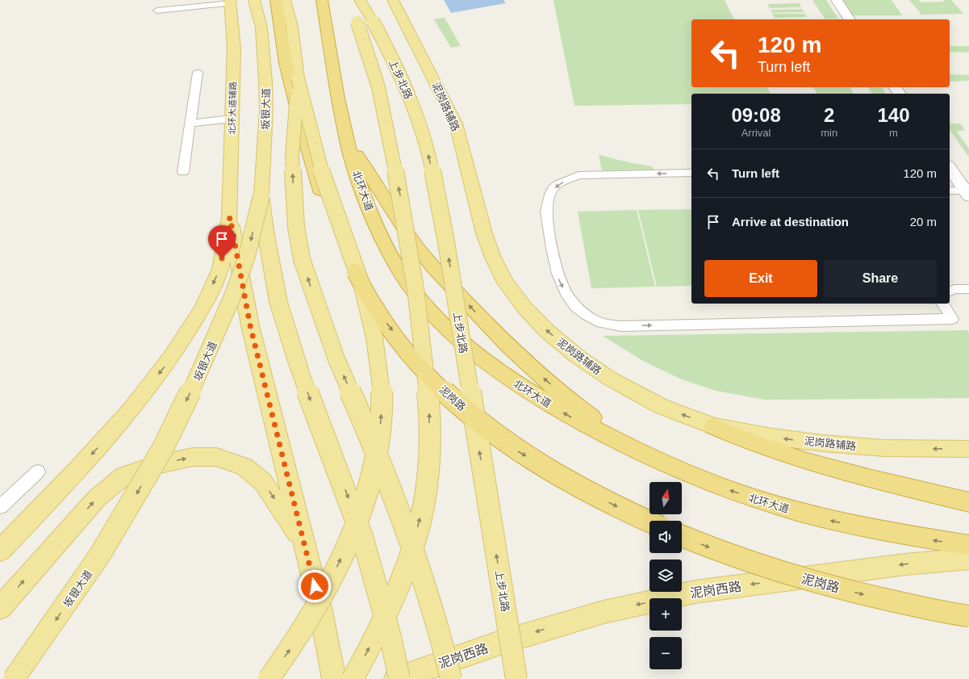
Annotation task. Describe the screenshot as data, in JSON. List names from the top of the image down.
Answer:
{
  "streets": {
    "highway": ["北环大道", "泥岗路"],
    "main road": [
      "上步北路",
      "泥岗路辅路",
      "北环大道辅路",
      "坂银大道",
      "泥岗西路"
    ]
  },
  "one_way": ["泥岗路辅路", "泥岗西路"],
  "north": "top",
  "page": {
    "turn": ["120 m", "Turn left"],
    "eta": [
      "09:08",
      "Arrival",
      "2",
      "min",
      "140",
      "m"
    ],
    "list": [
      {
        "name": "Turn left",
        "value": "120 m"
      },
      {
        "name": "Arrive at destination",
        "value": "20 m"
      }
    ],
    "buttons": ["Exit", "Share"],
    "map_buttons": ["+", "−"]
  }
}
